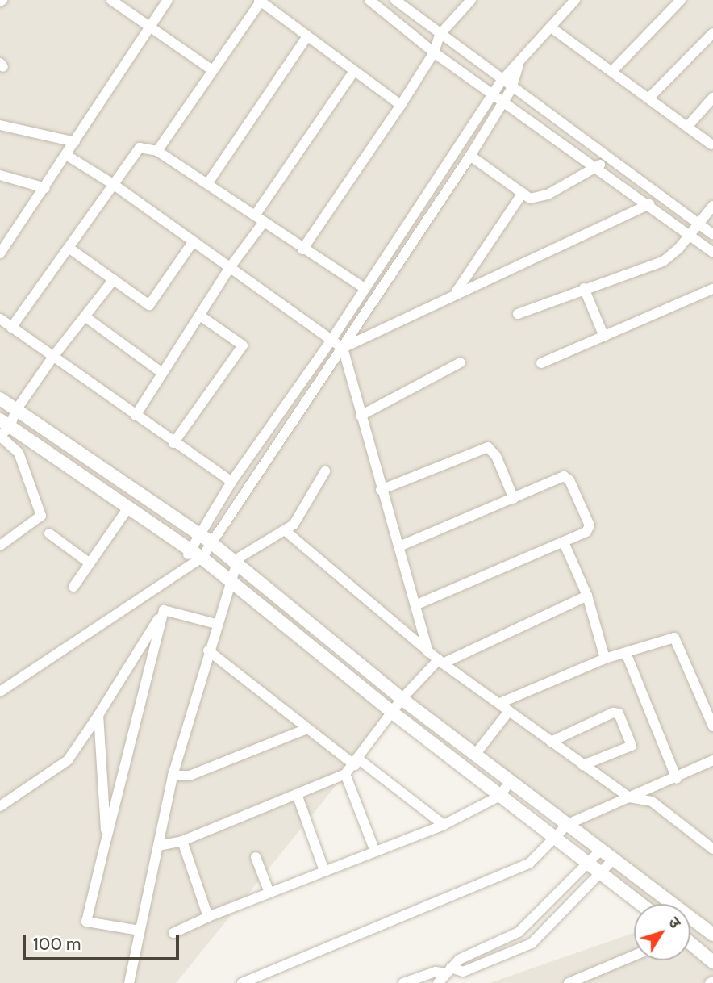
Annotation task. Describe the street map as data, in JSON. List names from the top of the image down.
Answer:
{
  "scale_bar": "100 m",
  "north": "top right"
}
